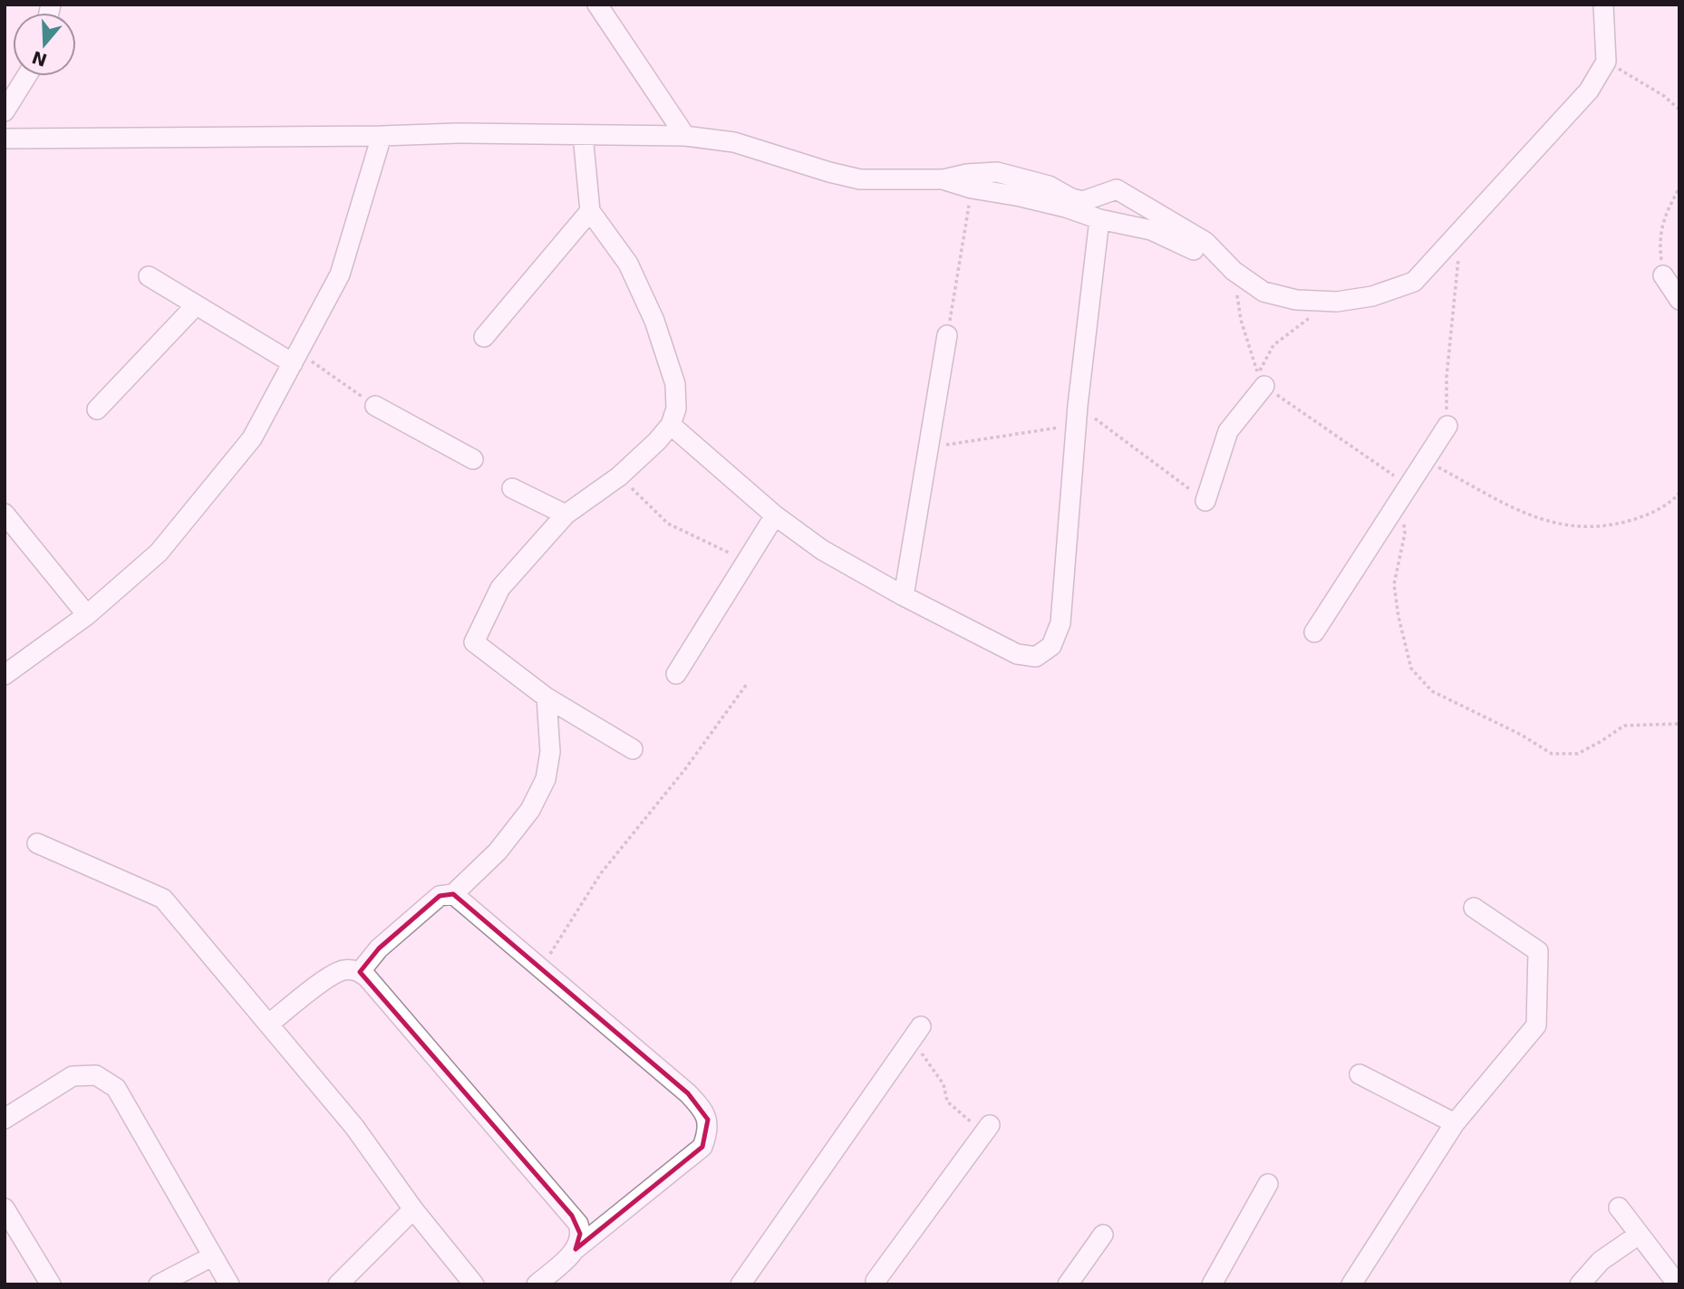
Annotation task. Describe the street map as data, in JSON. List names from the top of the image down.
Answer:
{
  "north": "bottom"
}
